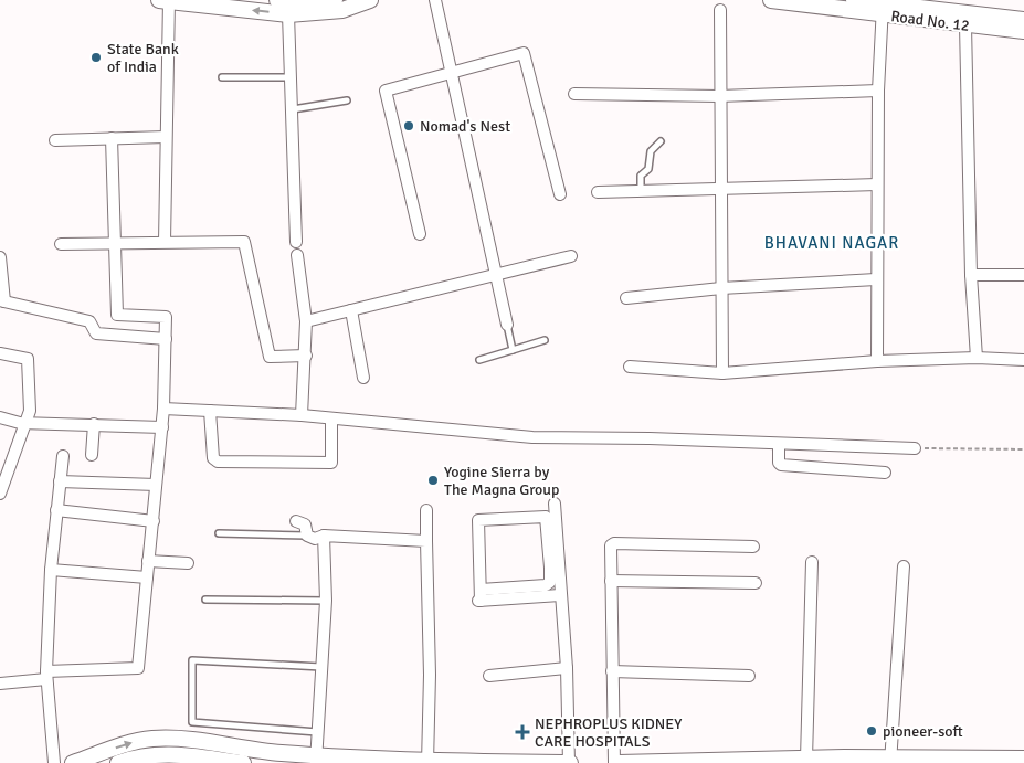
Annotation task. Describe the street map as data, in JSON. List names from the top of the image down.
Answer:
{
  "streets": {
    "main road": ["Road No. 12"]
  },
  "districts": ["BHAVANI NAGAR"],
  "places": {
    "other": [
      "State Bank of India",
      "Nomad's Nest",
      "Yogine Sierra by The Magna Group",
      "pioneer-soft"
    ],
    "health": ["NEPHROPLUS KIDNEY CARE HOSPITALS"]
  }
}
